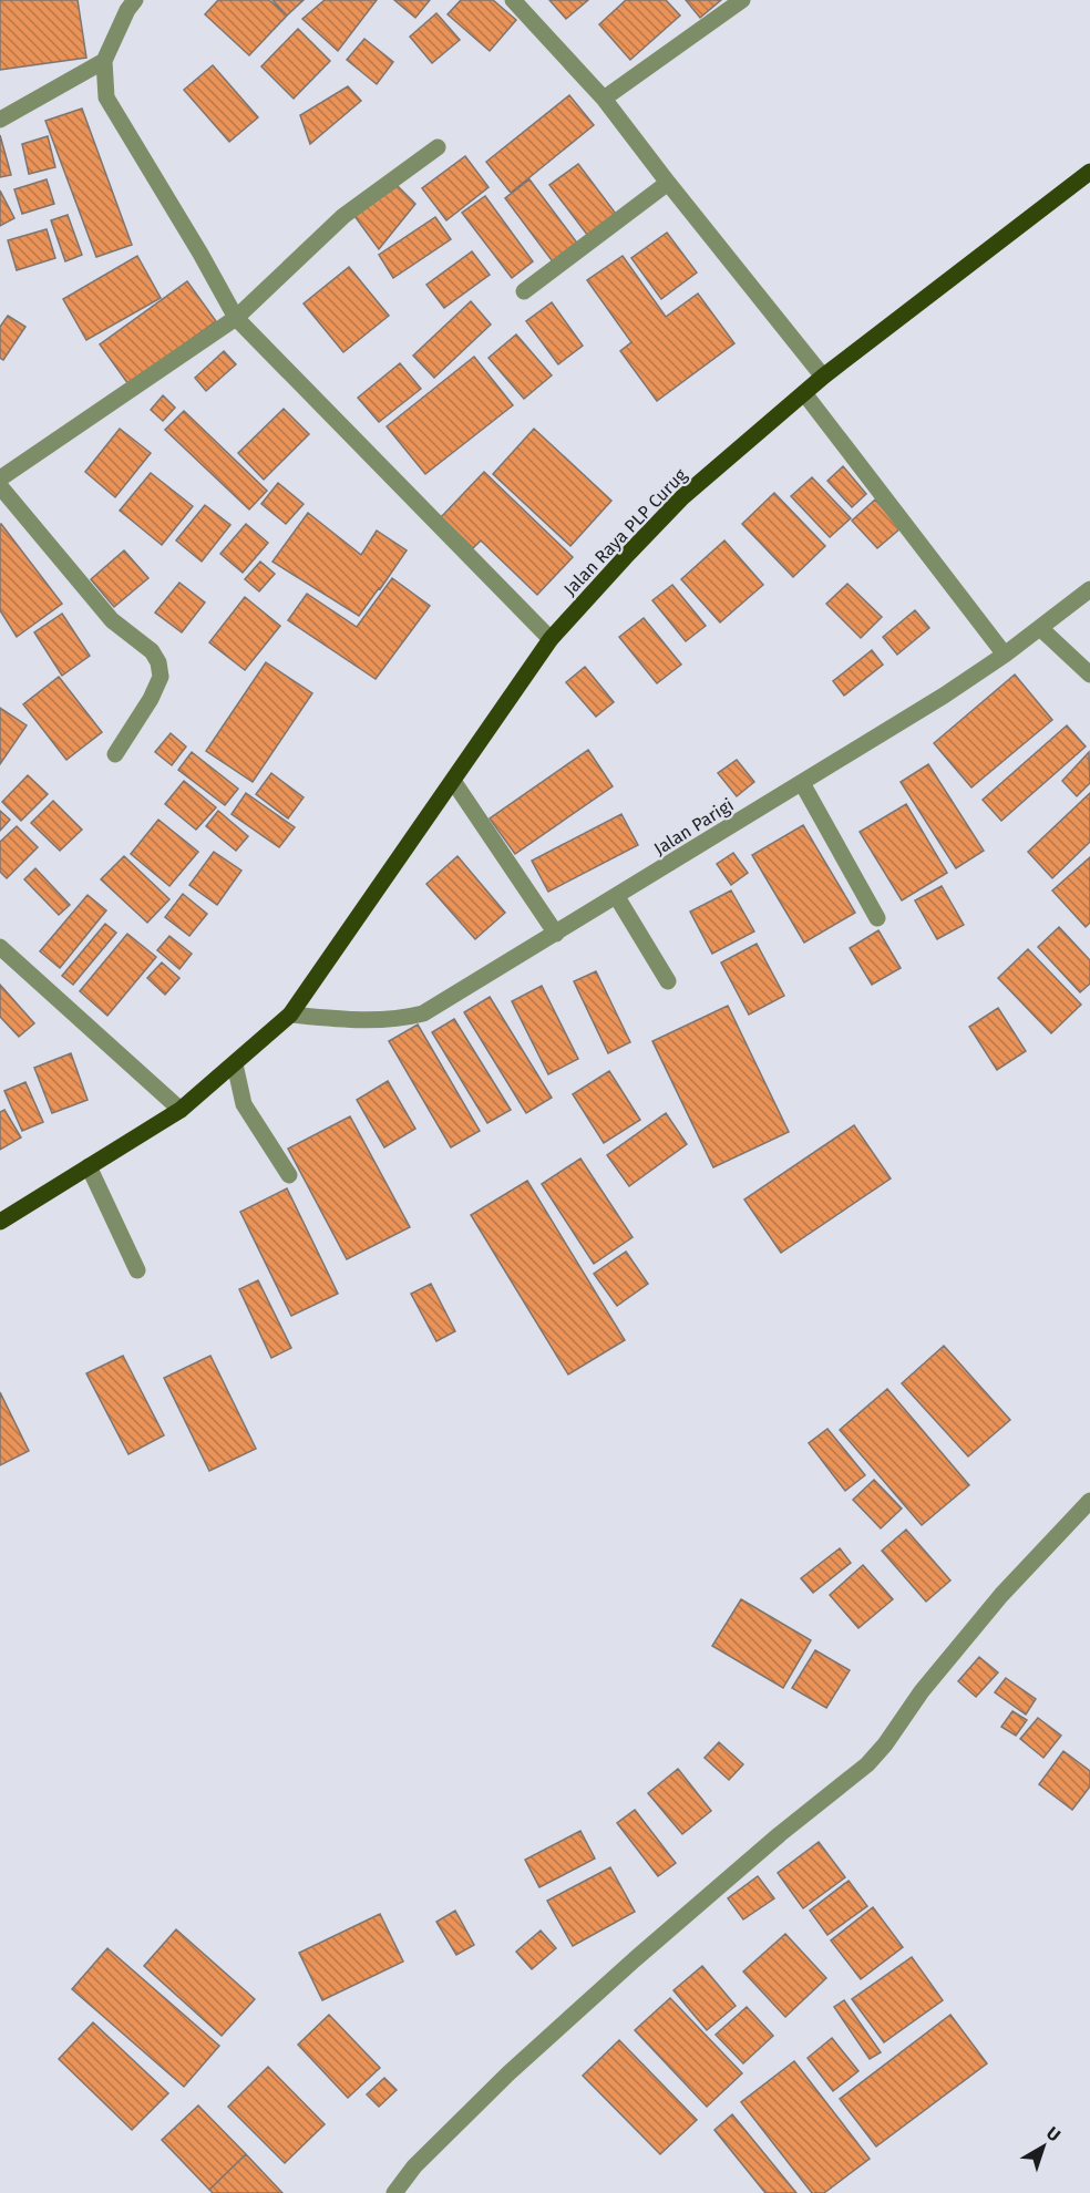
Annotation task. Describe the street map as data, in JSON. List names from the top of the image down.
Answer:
{
  "streets": {
    "main road": ["Jalan Raya PLP Curug"],
    "street": ["Jalan Parigi"]
  },
  "crossings": [
    ["Jalan Raya PLP Curug", "Jalan Parigi"]
  ],
  "north": "top right"
}
